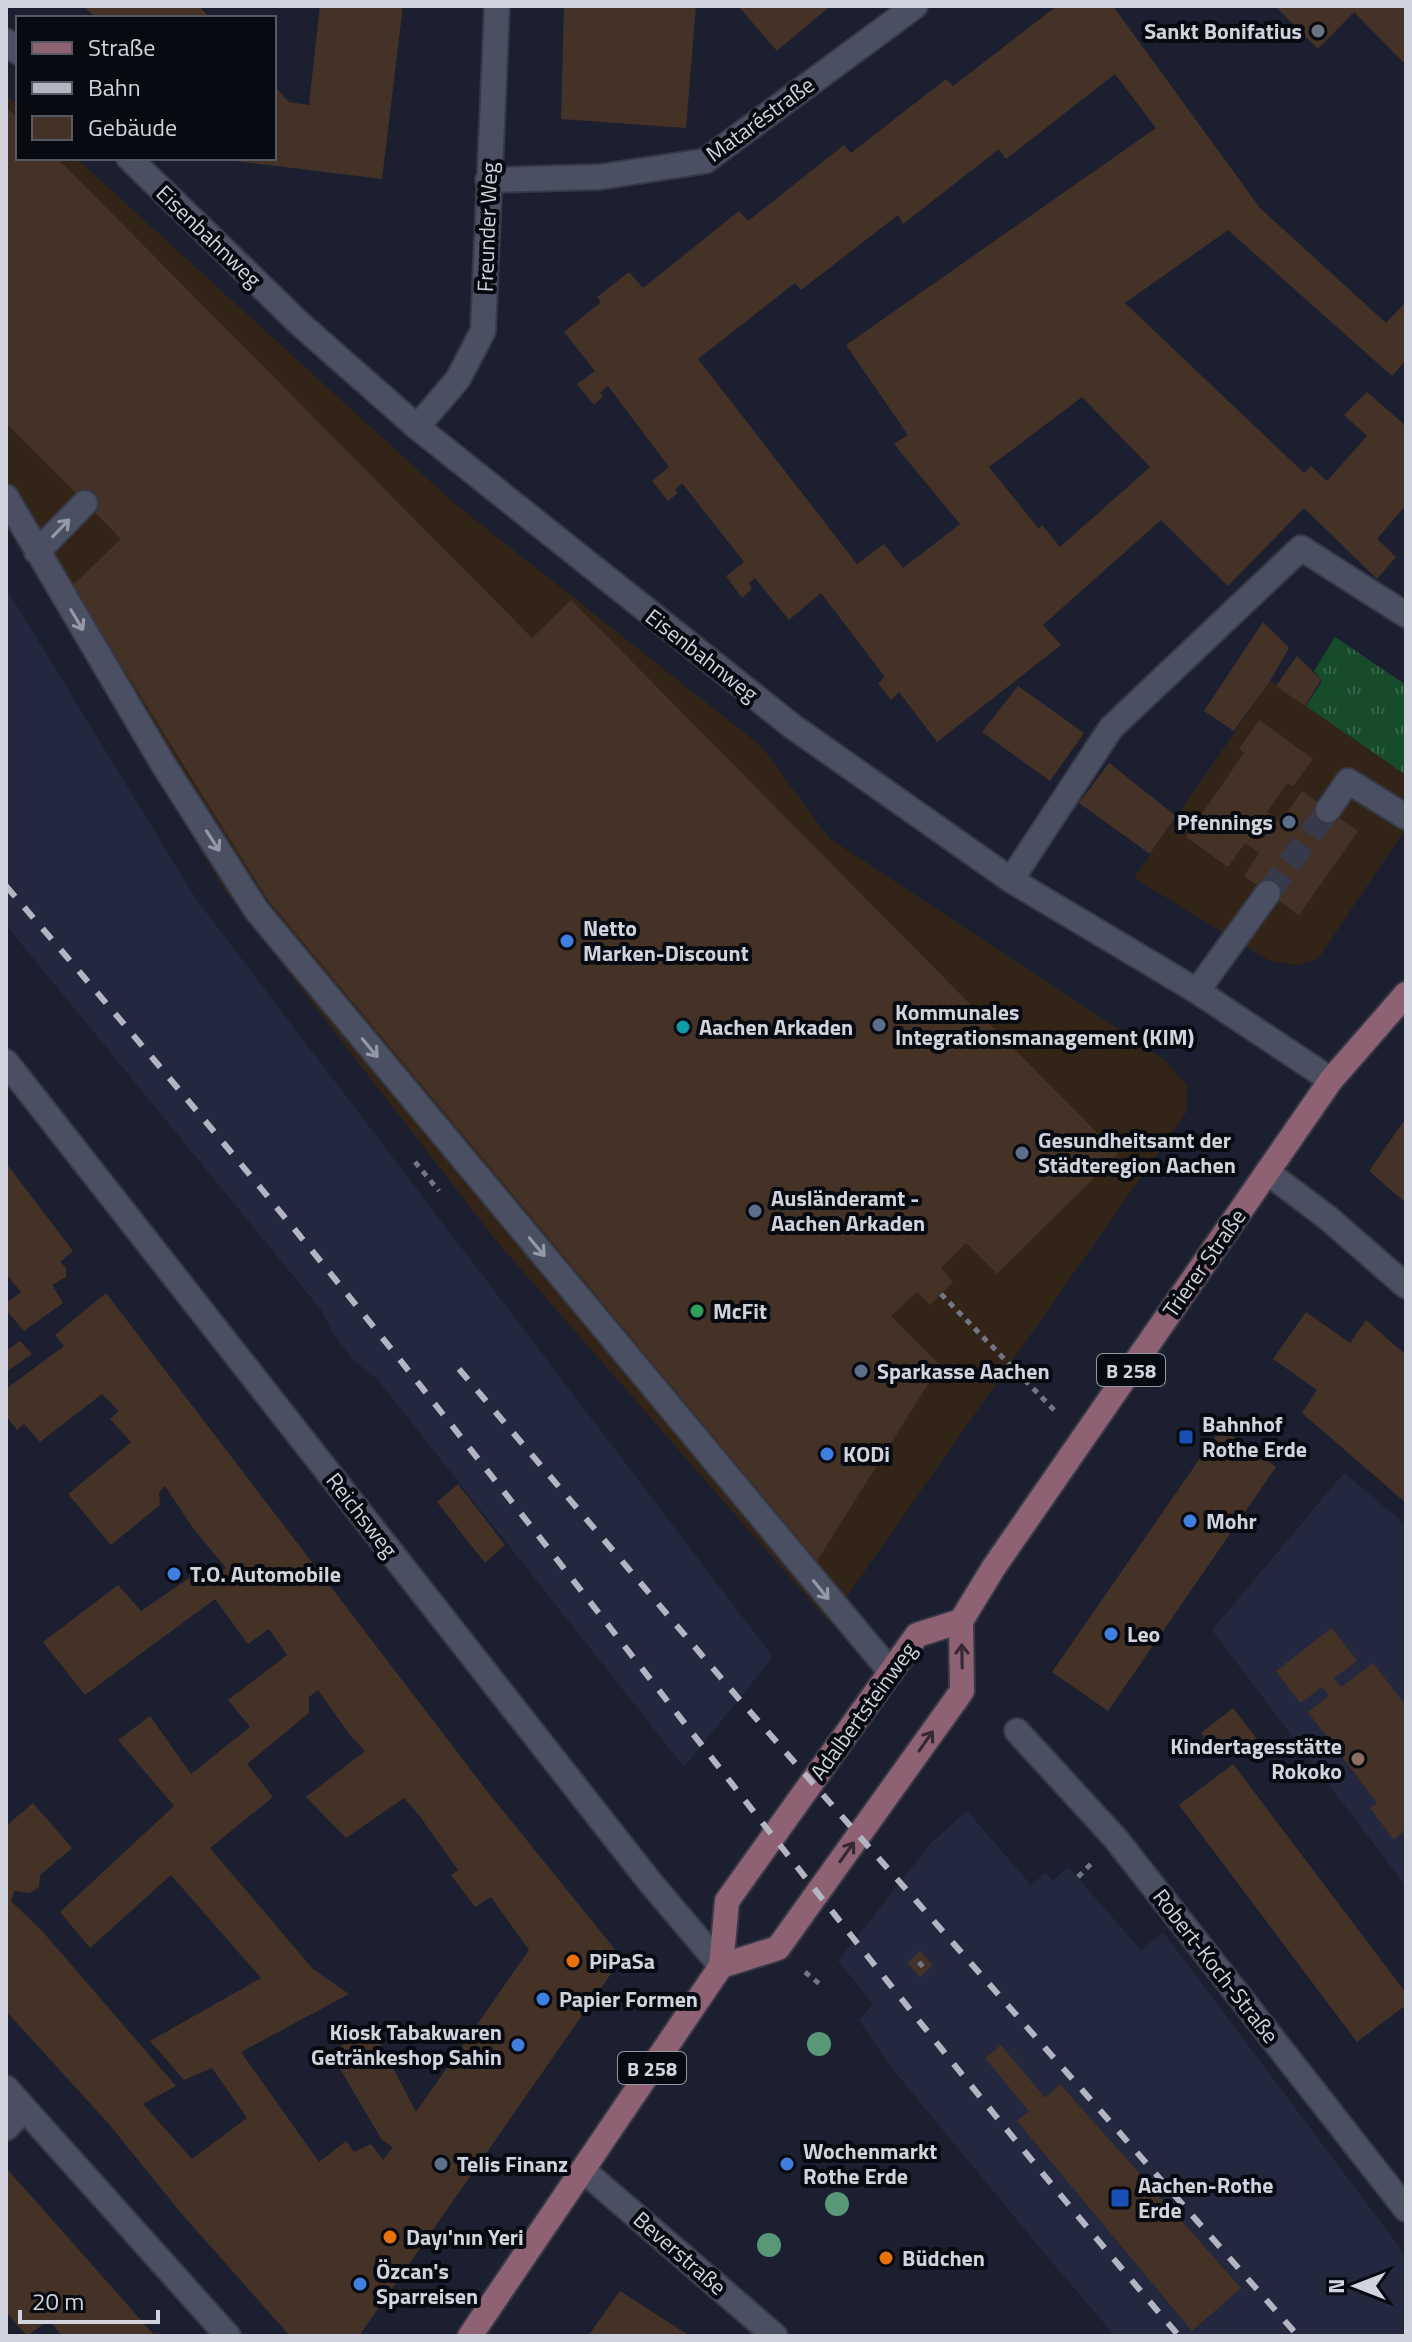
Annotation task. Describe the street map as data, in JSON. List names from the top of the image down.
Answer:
{
  "streets": {
    "main road": ["Trierer Straße", "B 258", "Adalbertsteinweg"],
    "street": [
      "Mataréstraße",
      "Freunder Weg",
      "Eisenbahnweg",
      "Reichsweg",
      "Robert-Koch-Straße",
      "Beverstraße"
    ]
  },
  "crossings": [
    ["Mataréstraße", "Freunder Weg"],
    ["Freunder Weg", "Eisenbahnweg"],
    ["Eisenbahnweg", "Trierer Straße"],
    ["Trierer Straße", "Adalbertsteinweg"],
    ["Reichsweg", "Adalbertsteinweg"],
    ["Adalbertsteinweg", "Beverstraße"]
  ],
  "places": {
    "other": [
      "Sankt Bonifatius",
      "Pfennings",
      "Netto Marken-Discount",
      "Kommunales Integrationsmanagement (KIM)",
      "Aachen Arkaden",
      "Gesundheitsamt der Städteregion Aachen",
      "Ausländeramt - Aachen Arkaden",
      "McFit",
      "Sparkasse Aachen",
      "KODi",
      "Mohr",
      "T.O. Automobile",
      "Leo",
      "Kindertagesstätte Rokoko",
      "PiPaSa",
      "Papier Formen",
      "Kiosk Tabakwaren Getränkeshop Sahin",
      "Telis Finanz",
      "Wochenmarkt Rothe Erde",
      "Dayı'nın Yeri",
      "Büdchen",
      "Özcan's Sparreisen"
    ],
    "transit": ["Bahnhof Rothe Erde", "Aachen-Rothe Erde"]
  },
  "legend": ["Straße", "Bahn", "Gebäude"],
  "scale_bar": "20 m",
  "north": "left"
}
